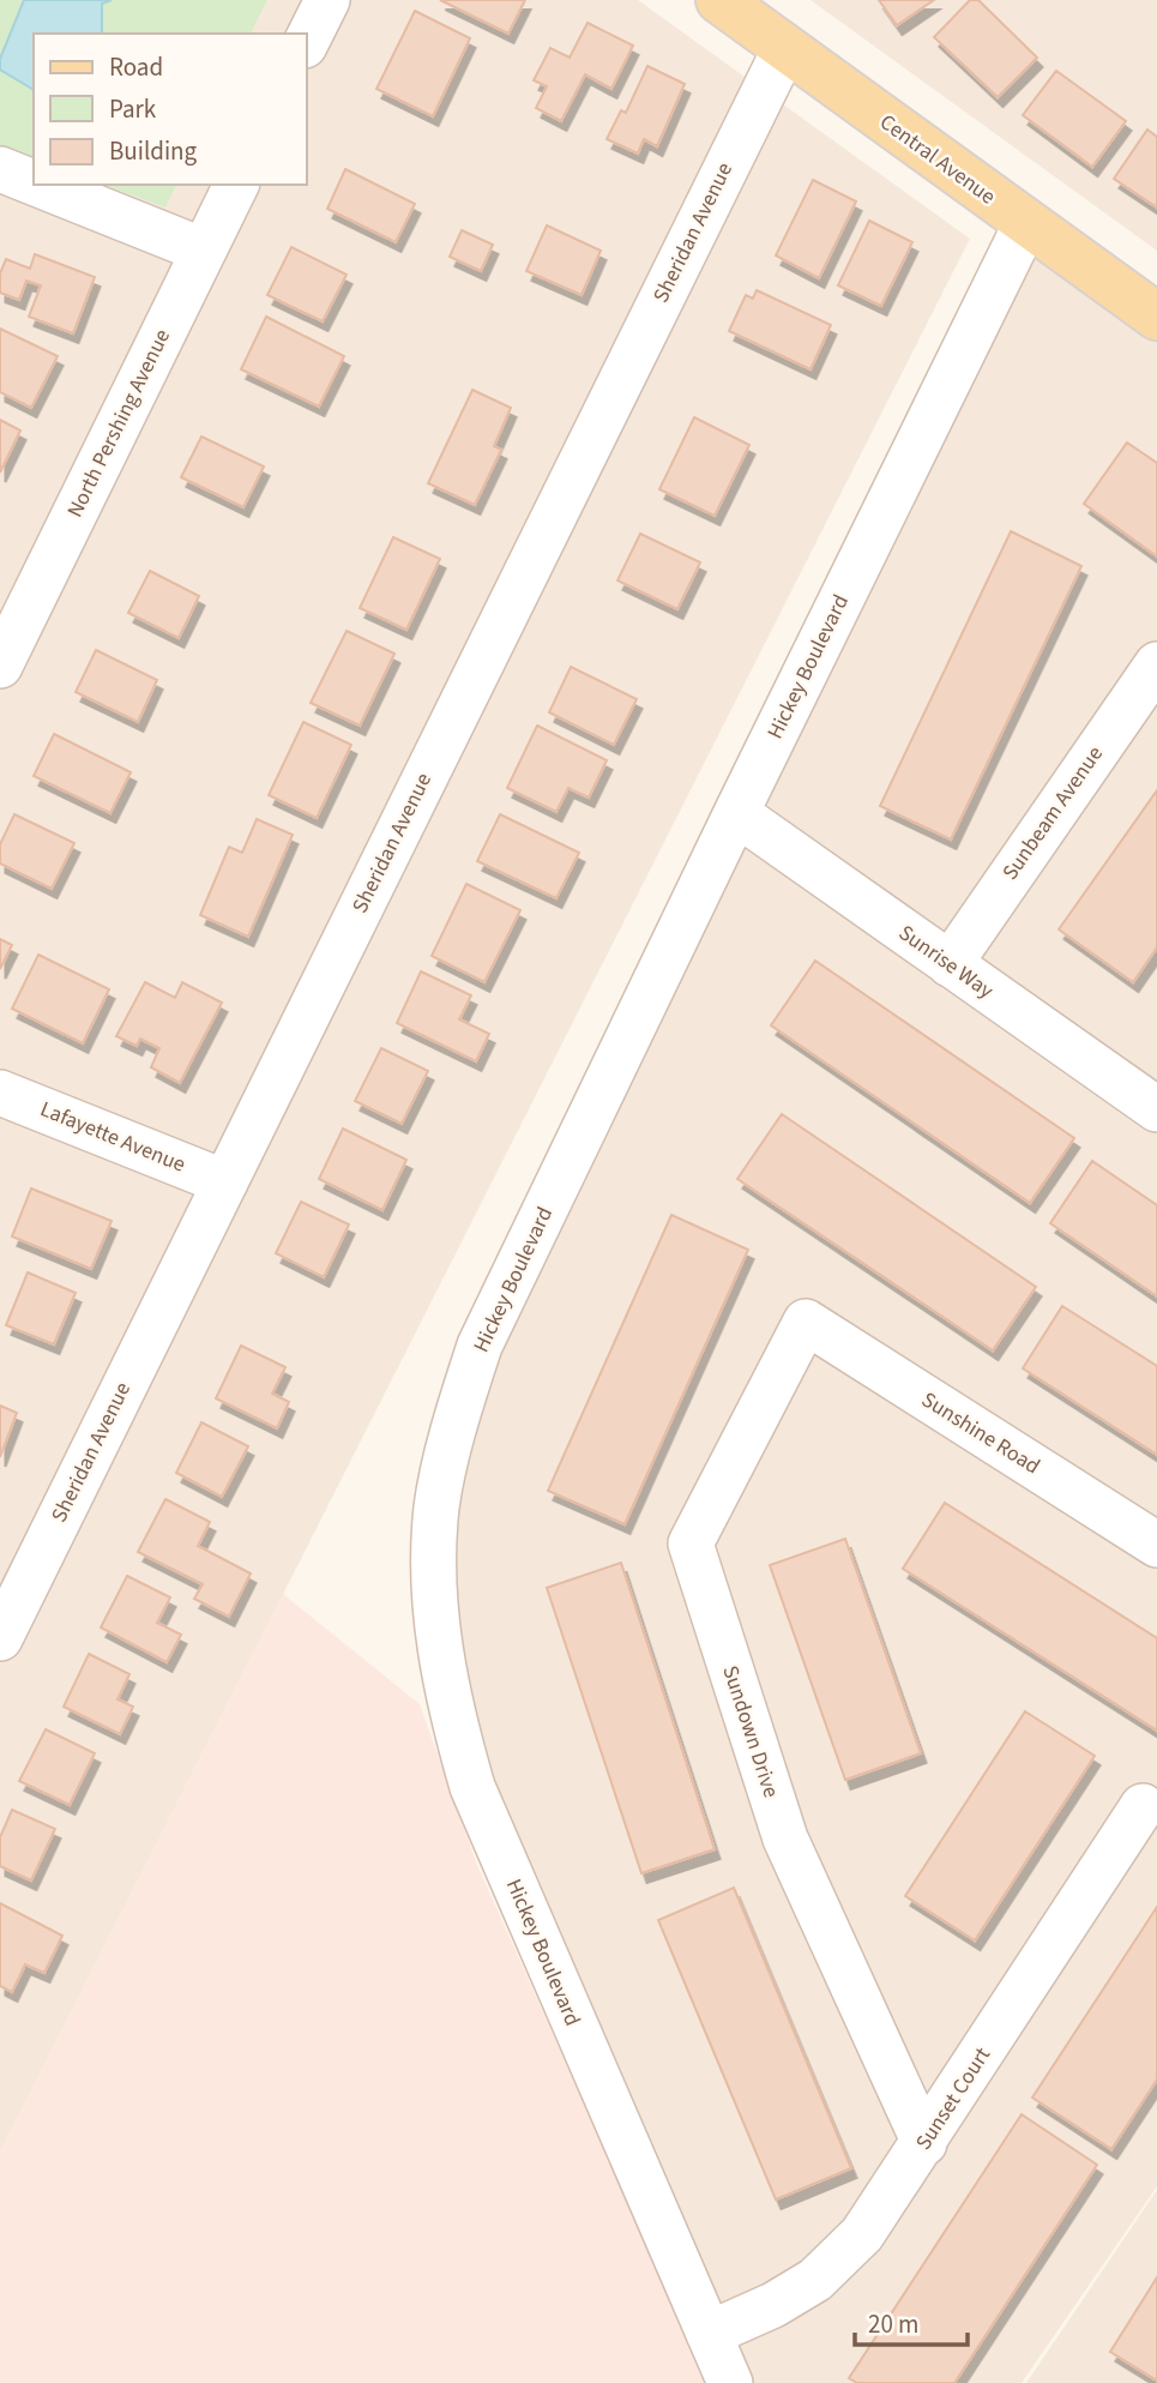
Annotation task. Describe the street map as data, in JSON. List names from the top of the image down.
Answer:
{
  "streets": {
    "main road": ["Central Avenue"],
    "street": [
      "Sheridan Avenue",
      "North Pershing Avenue",
      "Hickey Boulevard",
      "Sunbeam Avenue",
      "Sunrise Way",
      "Lafayette Avenue",
      "Sunshine Road",
      "Sundown Drive",
      "Sunset Court"
    ]
  },
  "crossings": [
    ["Central Avenue", "Sheridan Avenue"],
    ["Central Avenue", "Hickey Boulevard"],
    ["Sheridan Avenue", "Lafayette Avenue"],
    ["Hickey Boulevard", "Sunrise Way"],
    ["Hickey Boulevard", "Sunset Court"],
    ["Sunbeam Avenue", "Sunrise Way"],
    ["Sunshine Road", "Sundown Drive"],
    ["Sundown Drive", "Sunset Court"]
  ],
  "legend": ["Road", "Park", "Building"],
  "scale_bar": "20 m"
}
